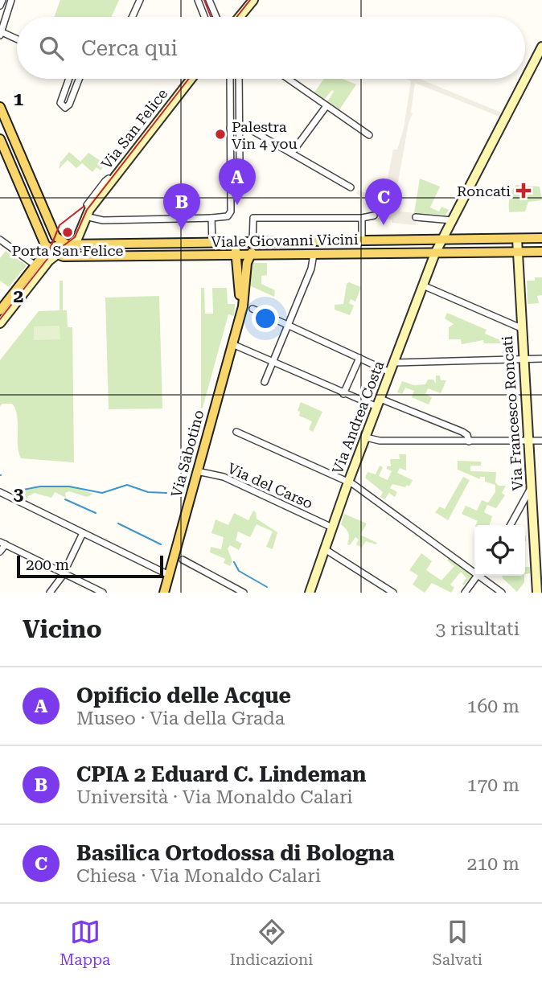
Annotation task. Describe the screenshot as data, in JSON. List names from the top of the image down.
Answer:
{
  "streets": {
    "main road": ["Viale Giovanni Vicini", "Via Sabotino"],
    "street": [
      "Via San Felice",
      "Via Francesco Roncati",
      "Via Andrea Costa",
      "Via del Carso"
    ]
  },
  "crossings": [
    ["Via San Felice", "Viale Giovanni Vicini"],
    ["Viale Giovanni Vicini", "Via Francesco Roncati"],
    ["Viale Giovanni Vicini", "Via Andrea Costa"],
    ["Viale Giovanni Vicini", "Via Sabotino"],
    ["Via Andrea Costa", "Via del Carso"],
    ["Via Sabotino", "Via del Carso"]
  ],
  "places": {
    "other": ["Palestra Vin 4 you", "Porta San Felice"],
    "health": ["Roncati"]
  },
  "scale_bar": "200 m",
  "page": {
    "search": "Cerca qui",
    "pins": ["A", "C", "B"],
    "scale": "200 m",
    "heading": ["Vicino", "3 risultati"],
    "list": [
      {
        "mark": "A",
        "name": "Opificio delle Acque",
        "note": "Museo · Via della Grada",
        "value": "160 m"
      },
      {
        "mark": "B",
        "name": "CPIA 2 Eduard C. Lindeman",
        "note": "Università · Via Monaldo Calari",
        "value": "170 m"
      },
      {
        "mark": "C",
        "name": "Basilica Ortodossa di Bologna",
        "note": "Chiesa · Via Monaldo Calari",
        "value": "210 m"
      }
    ],
    "nav": ["Mappa", "Indicazioni", "Salvati"]
  },
  "grid": {
    "rows": ["1", "2", "3"]
  }
}
